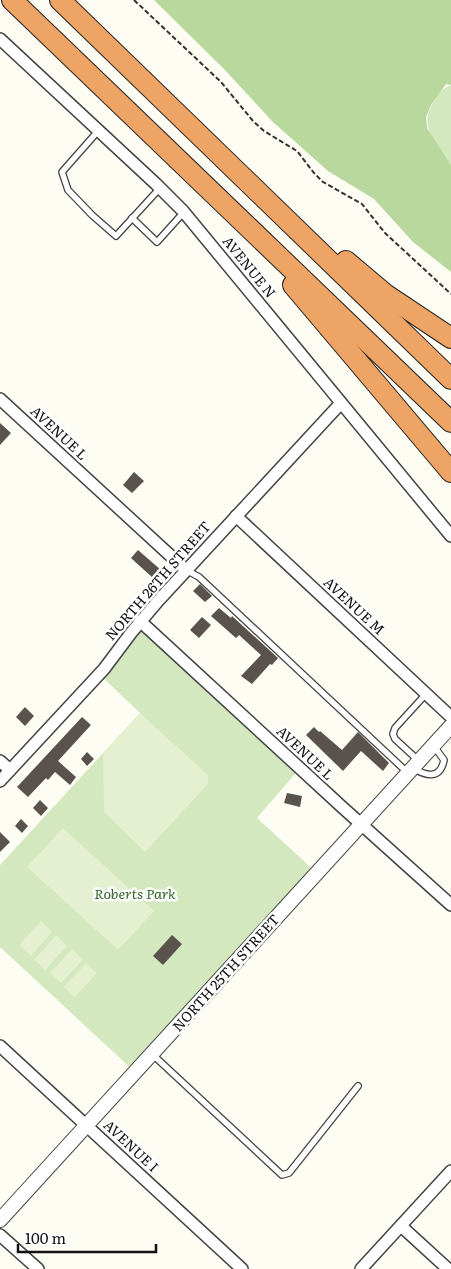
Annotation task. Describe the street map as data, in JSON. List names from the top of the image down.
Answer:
{
  "streets": {
    "street": [
      "AVENUE N",
      "AVENUE L",
      "NORTH 26TH STREET",
      "AVENUE M",
      "NORTH 25TH STREET",
      "AVENUE I"
    ]
  },
  "crossings": [
    ["AVENUE N", "NORTH 26TH STREET"],
    ["AVENUE L", "NORTH 26TH STREET"],
    ["AVENUE L", "NORTH 25TH STREET"],
    ["NORTH 26TH STREET", "AVENUE M"],
    ["NORTH 25TH STREET", "AVENUE I"]
  ],
  "parks": ["Roberts Park"],
  "scale_bar": "100 m"
}
